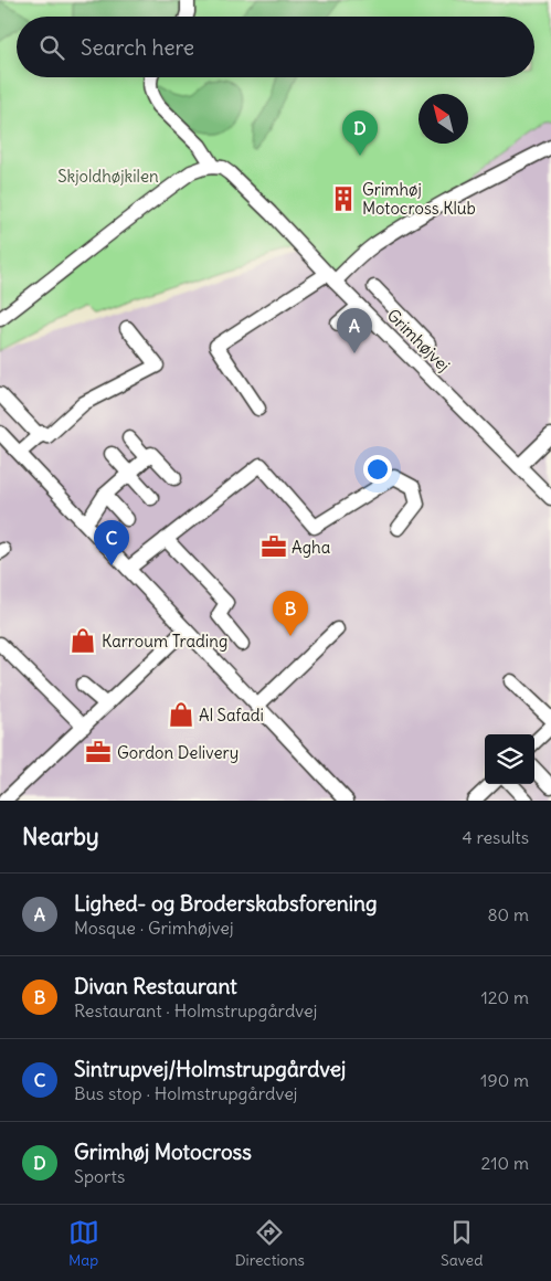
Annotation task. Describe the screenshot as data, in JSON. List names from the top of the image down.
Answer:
{
  "streets": {
    "street": ["Grimhøjvej"]
  },
  "parks": ["Skjoldhøjkilen"],
  "places": {
    "building": ["Grimhøj Motocross Klub"],
    "office": ["Agha", "Gordon Delivery"],
    "shop": ["Karroum Trading", "Al Safadi"]
  },
  "north": "top left",
  "page": {
    "search": "Search here",
    "pins": [
      "D",
      "A",
      "C",
      "B"
    ],
    "heading": ["Nearby", "4 results"],
    "list": [
      {
        "mark": "A",
        "name": "Lighed- og Broderskabsforening",
        "note": "Mosque · Grimhøjvej",
        "value": "80 m"
      },
      {
        "mark": "B",
        "name": "Divan Restaurant",
        "note": "Restaurant · Holmstrupgårdvej",
        "value": "120 m"
      },
      {
        "mark": "C",
        "name": "Sintrupvej/Holmstrupgårdvej",
        "note": "Bus stop · Holmstrupgårdvej",
        "value": "190 m"
      },
      {
        "mark": "D",
        "name": "Grimhøj Motocross",
        "note": "Sports",
        "value": "210 m"
      }
    ],
    "nav": ["Map", "Directions", "Saved"]
  }
}
